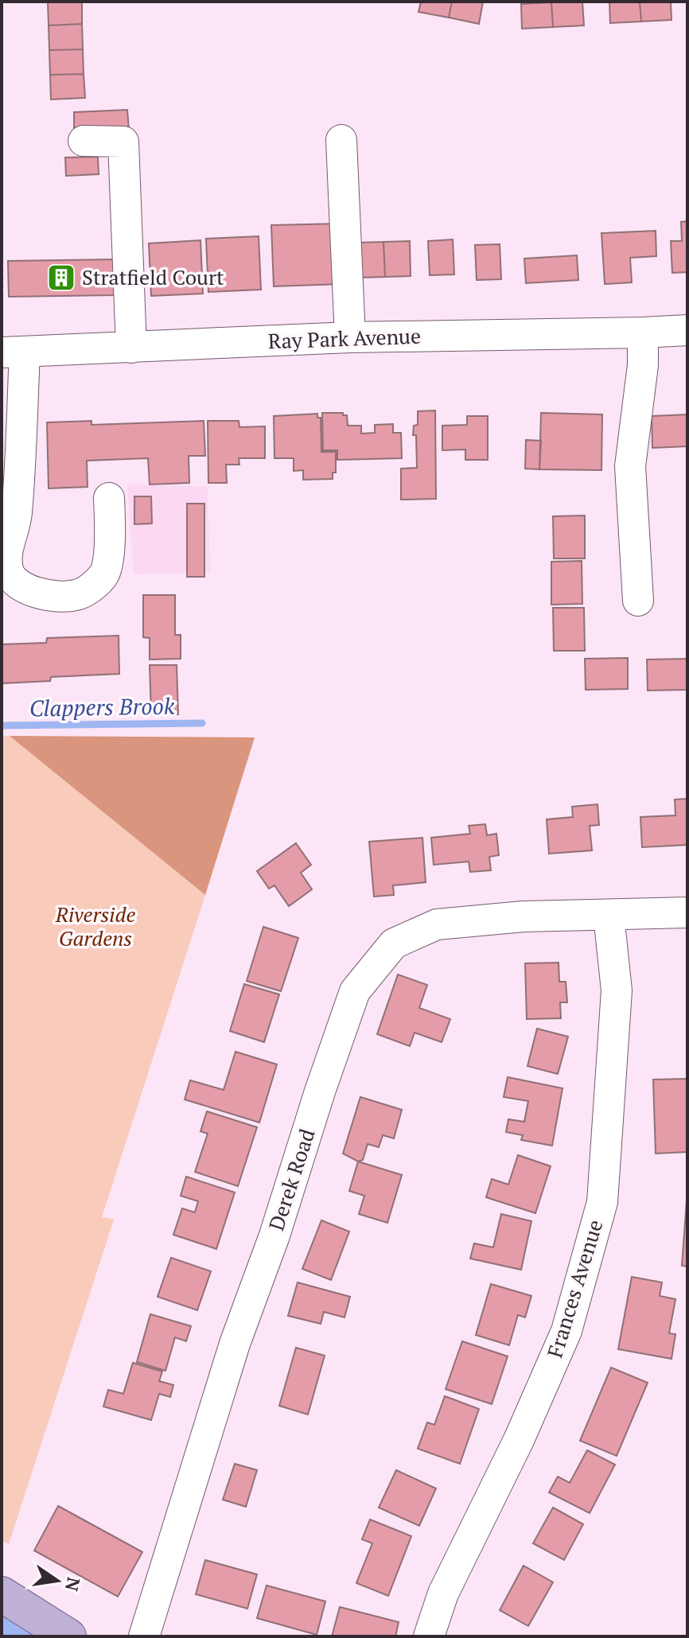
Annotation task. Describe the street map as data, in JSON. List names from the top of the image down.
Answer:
{
  "streets": {
    "street": ["Ray Park Avenue", "Derek Road", "Frances Avenue"]
  },
  "crossings": [
    ["Derek Road", "Frances Avenue"]
  ],
  "water": ["Clappers Brook"],
  "parks": ["Riverside Gardens"],
  "places": {
    "building": ["Stratfield Court"]
  },
  "north": "right"
}
